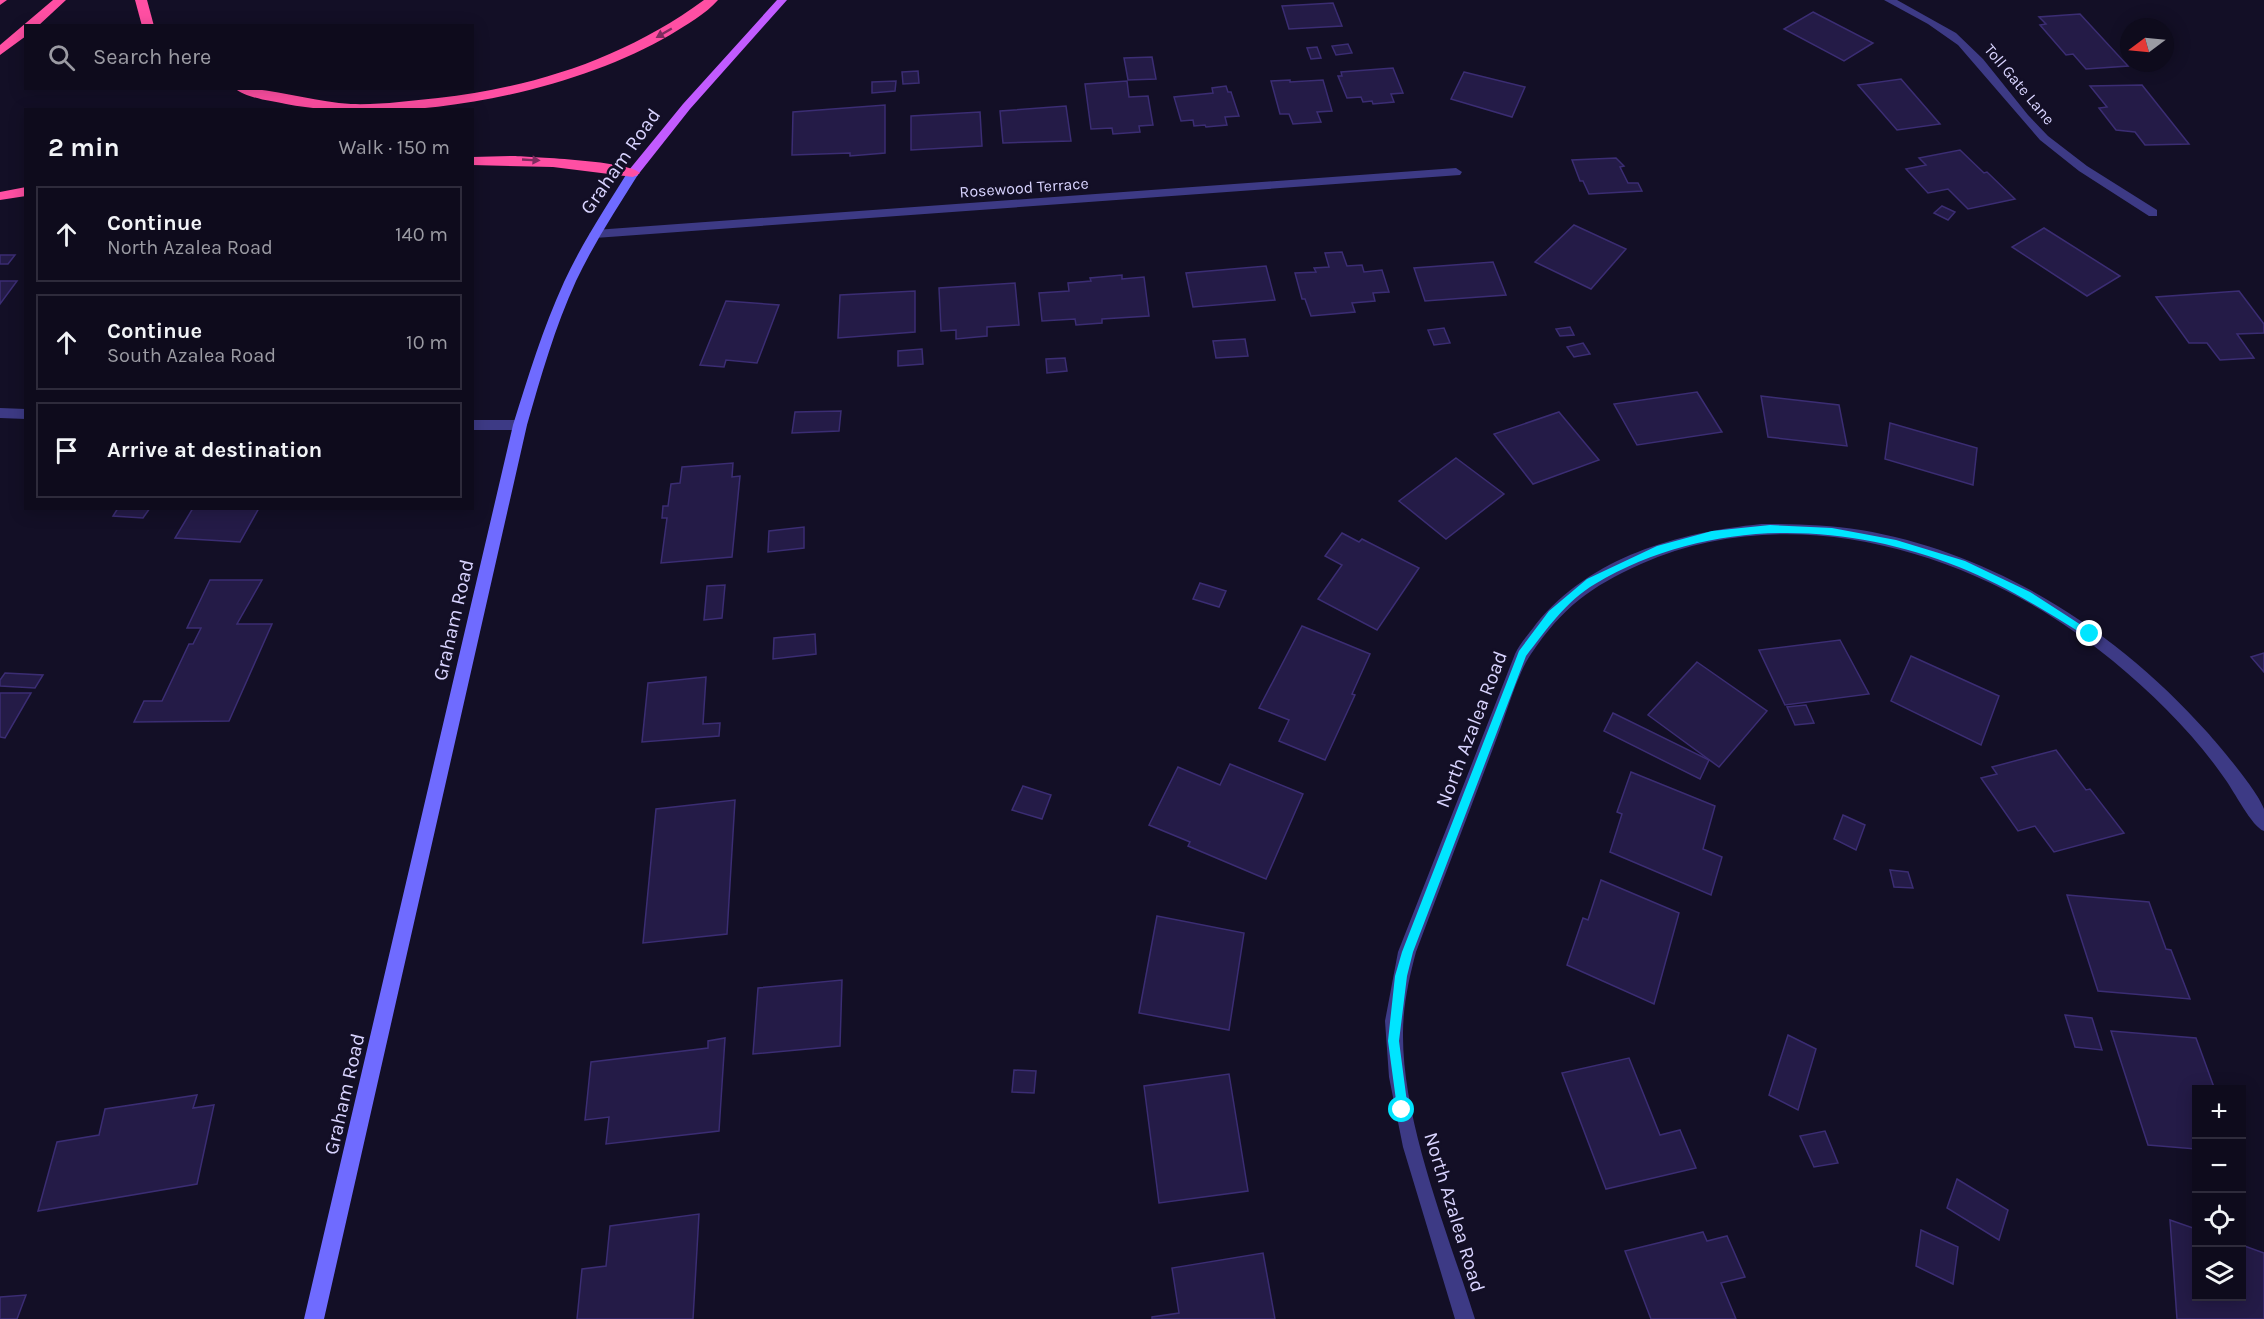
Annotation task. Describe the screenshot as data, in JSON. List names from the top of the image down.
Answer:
{
  "streets": {
    "main road": ["Graham Road"],
    "street": ["Toll Gate Lane", "Rosewood Terrace", "North Azalea Road"]
  },
  "crossings": [
    ["Graham Road", "Rosewood Terrace"]
  ],
  "north": "left",
  "page": {
    "search": "Search here",
    "heading": ["2 min", "Walk · 150 m"],
    "list": [
      ["Continue", "North Azalea Road", "140 m"],
      ["Continue", "South Azalea Road", "10 m"],
      "Arrive at destination"
    ],
    "map_buttons": ["+", "−"]
  }
}
